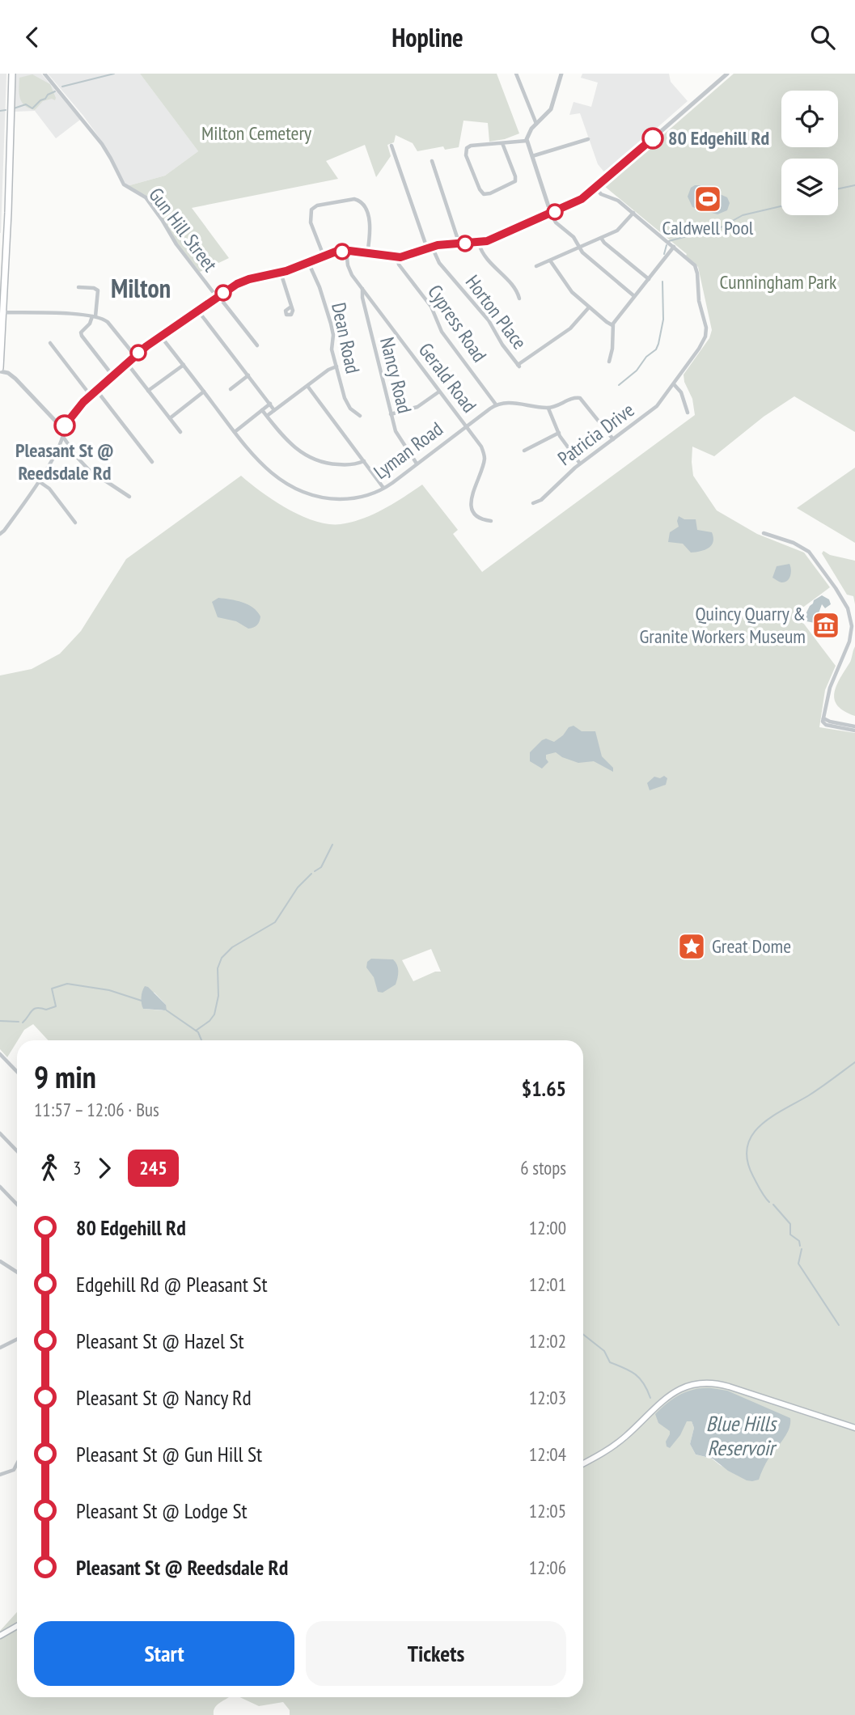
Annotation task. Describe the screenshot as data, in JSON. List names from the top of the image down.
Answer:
{
  "streets": {
    "street": [
      "Gun Hill Street",
      "Horton Place",
      "Cypress Road",
      "Dean Road",
      "Nancy Road",
      "Gerald Road",
      "Patricia Drive",
      "Lyman Road"
    ]
  },
  "crossings": [
    ["Cypress Road", "Lyman Road"],
    ["Nancy Road", "Gerald Road"],
    ["Nancy Road", "Lyman Road"],
    ["Gerald Road", "Lyman Road"]
  ],
  "districts": ["Milton"],
  "water": ["Blue Hills Reservoir"],
  "parks": ["Milton Cemetery", "Cunningham Park"],
  "places": {
    "other": ["80 Edgehill Rd", "Pleasant St @ Reedsdale Rd"],
    "sports": ["Caldwell Pool"],
    "museum": ["Quincy Quarry & Granite Workers Museum"],
    "place": ["Great Dome"]
  },
  "lines": ["bus line 245"],
  "page": {
    "header": "Hopline",
    "heading": ["9 min", "11:57 – 12:06 · Bus", "$1.65"],
    "legs": ["3", "245", "6 stops"],
    "list": [
      {
        "name": "80 Edgehill Rd",
        "value": "12:00"
      },
      {
        "name": "Edgehill Rd @ Pleasant St",
        "value": "12:01"
      },
      {
        "name": "Pleasant St @ Hazel St",
        "value": "12:02"
      },
      {
        "name": "Pleasant St @ Nancy Rd",
        "value": "12:03"
      },
      {
        "name": "Pleasant St @ Gun Hill St",
        "value": "12:04"
      },
      {
        "name": "Pleasant St @ Lodge St",
        "value": "12:05"
      },
      {
        "name": "Pleasant St @ Reedsdale Rd",
        "value": "12:06"
      }
    ],
    "buttons": ["Start", "Tickets"]
  }
}
